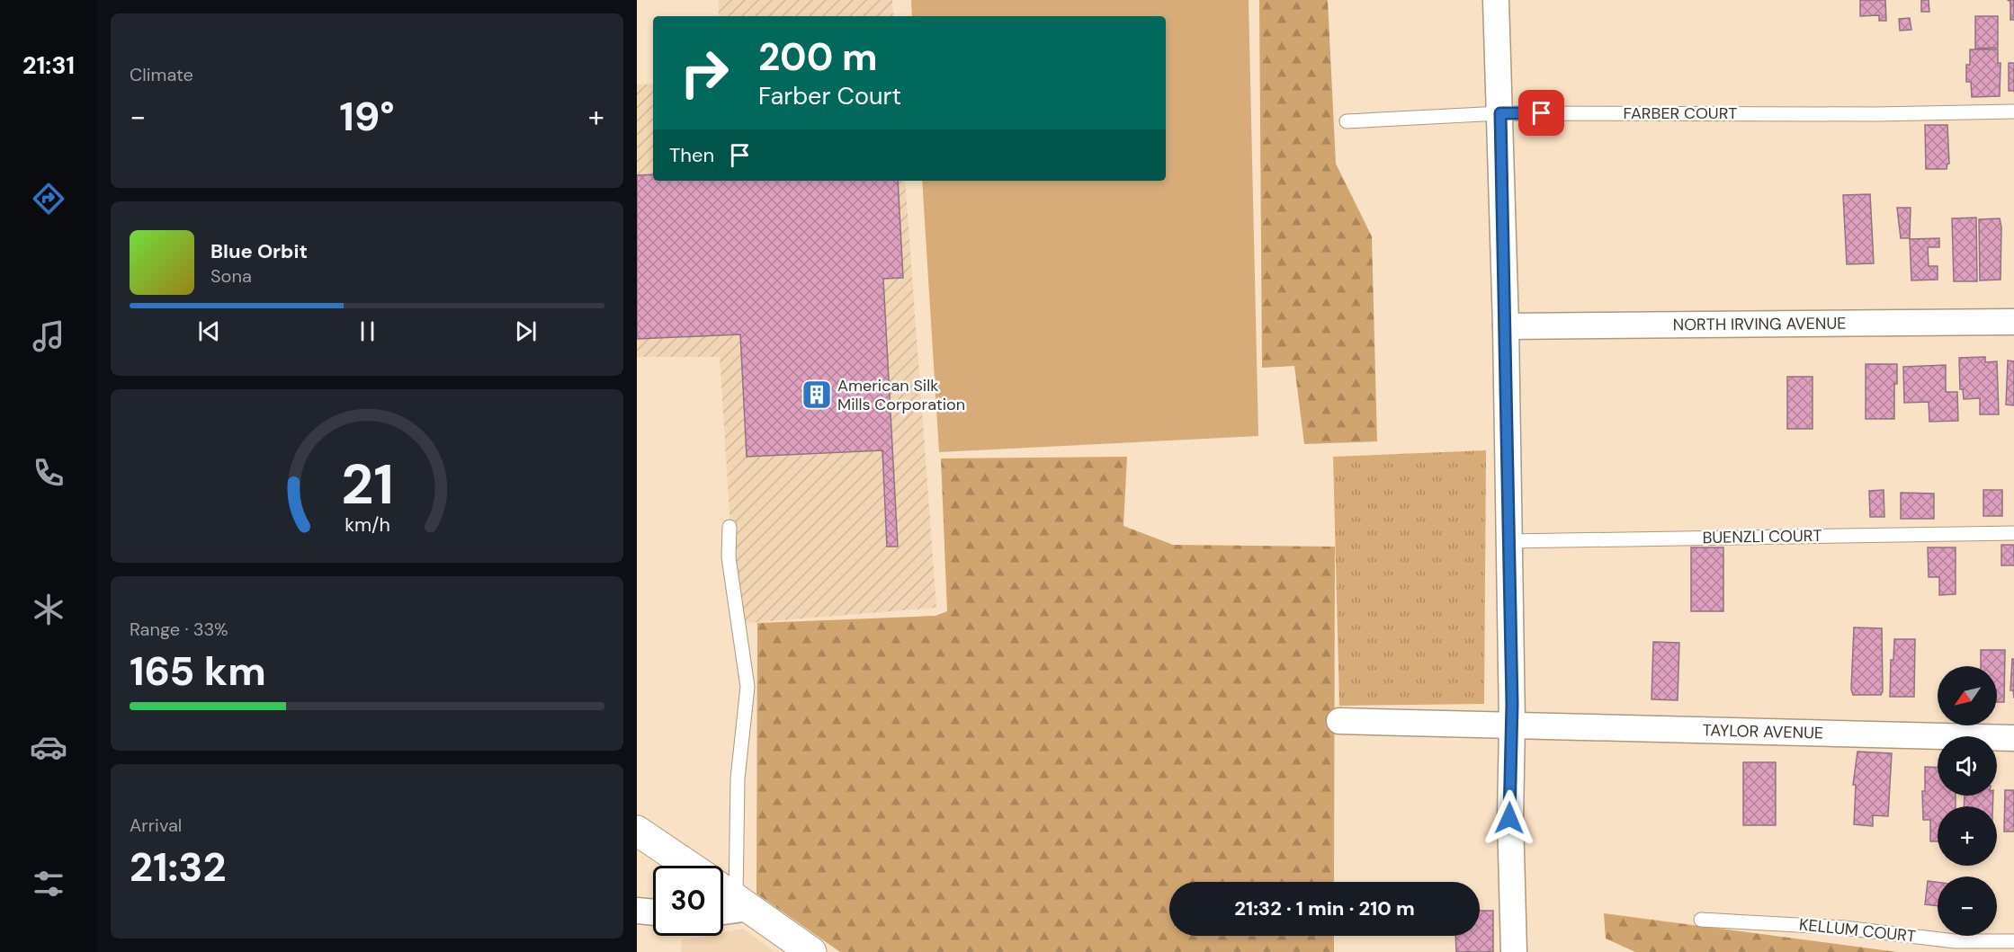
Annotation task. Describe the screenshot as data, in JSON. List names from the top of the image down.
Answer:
{
  "streets": {
    "street": ["NORTH IRVING AVENUE", "TAYLOR AVENUE"],
    "lane": ["FARBER COURT", "BUENZLI COURT", "KELLUM COURT"]
  },
  "places": {
    "building": ["American Silk Mills Corporation"]
  },
  "north": "bottom left",
  "page": {
    "tabs": "21:31",
    "tile": [
      "Climate",
      ["Range · 33%", "165 km"],
      ["Arrival", "21:32"]
    ],
    "turn": ["200 m", "Farber Court"],
    "heat": ["−", "19°", "+"],
    "then": "Then",
    "song": ["Blue Orbit", "Sona"],
    "map_buttons": ["+", "−"],
    "limit": "30",
    "trip": "21:32 · 1 min · 210 m",
    "gauge": ["21", "km/h"]
  }
}
